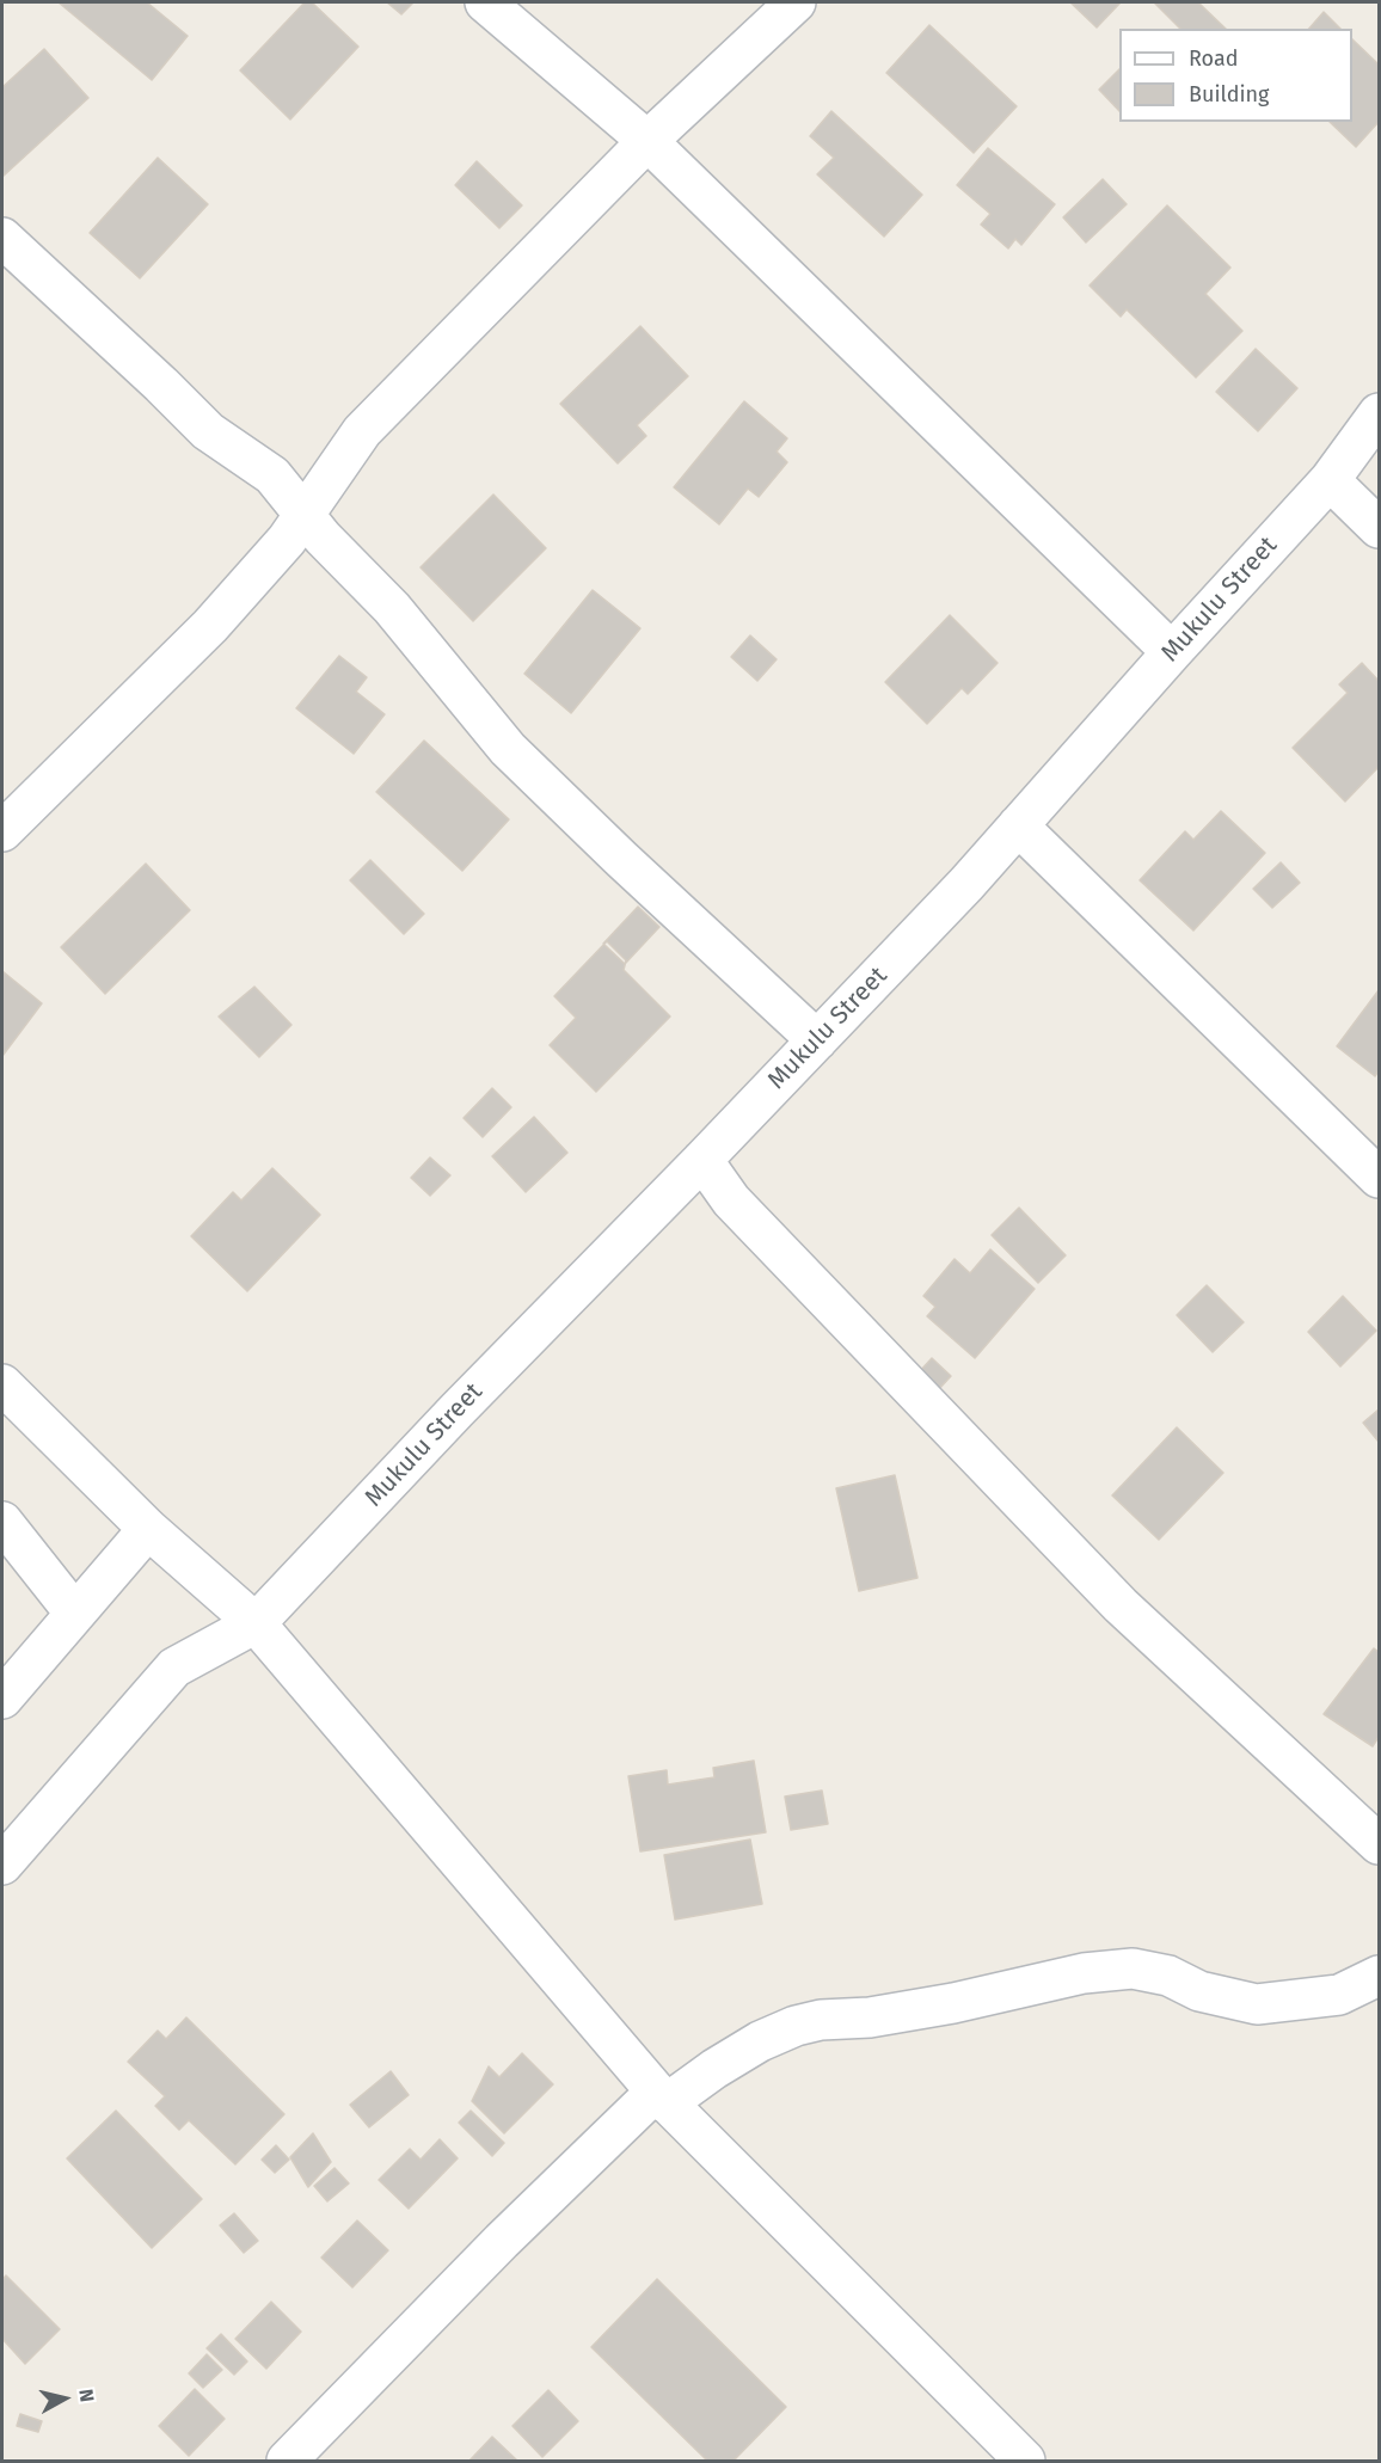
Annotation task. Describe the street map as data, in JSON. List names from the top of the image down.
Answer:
{
  "streets": {
    "street": ["Mukulu Street"]
  },
  "legend": ["Road", "Building"],
  "north": "right"
}
